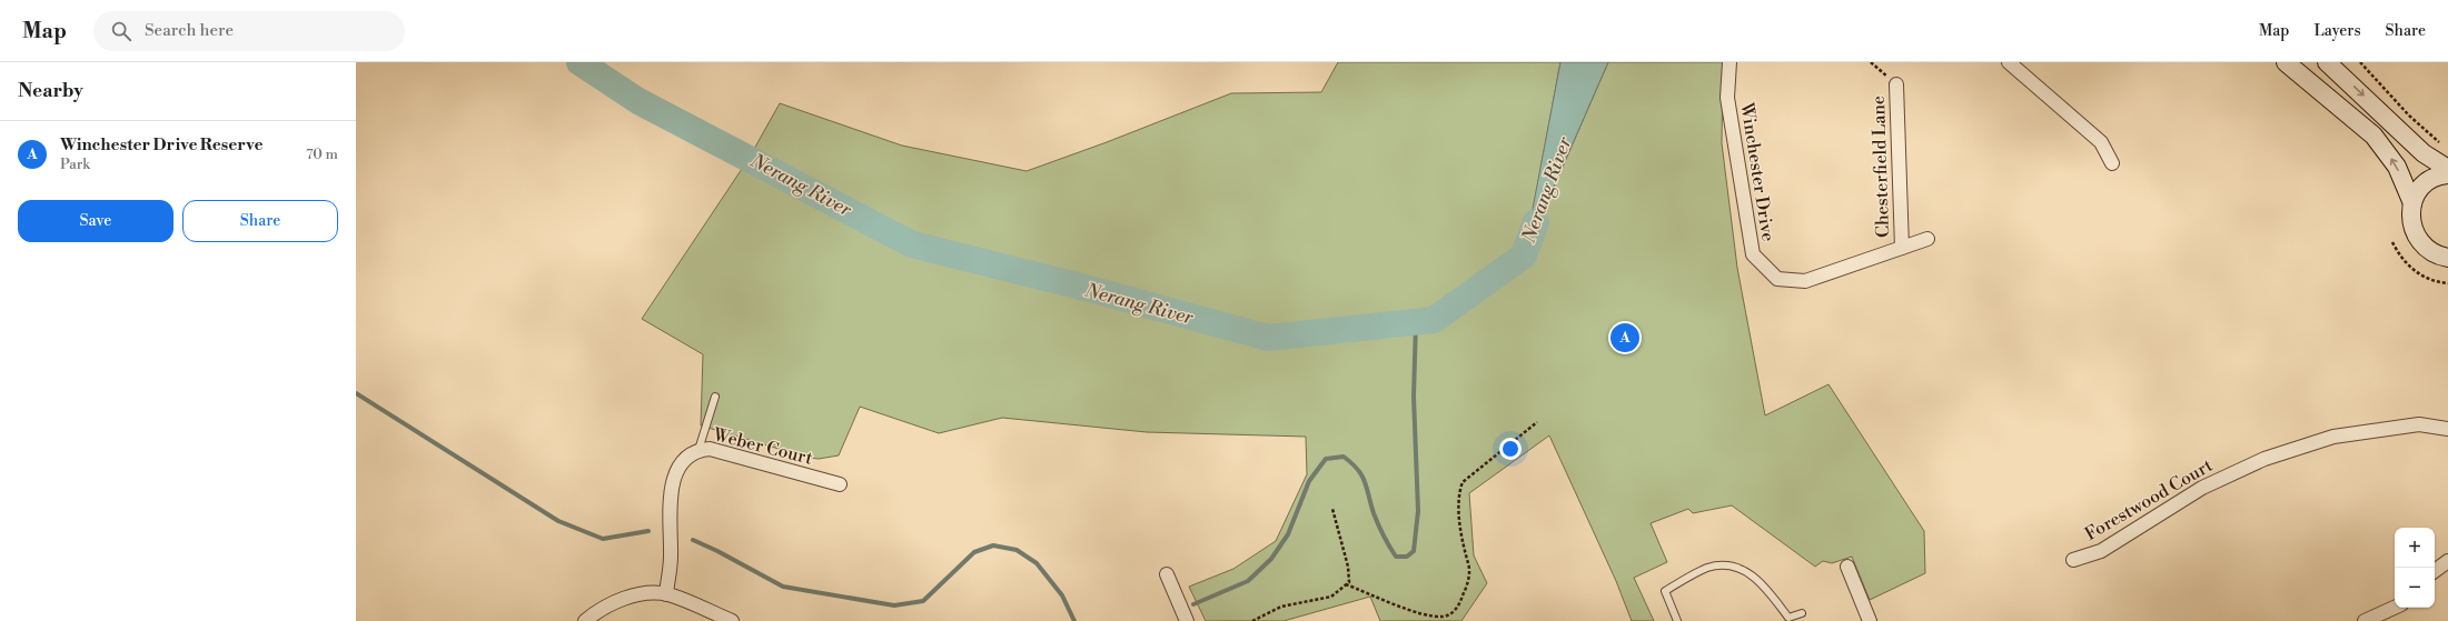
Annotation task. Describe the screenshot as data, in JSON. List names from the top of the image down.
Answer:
{
  "streets": {
    "street": [
      "Chesterfield Lane",
      "Winchester Drive",
      "Weber Court",
      "Forestwood Court"
    ]
  },
  "crossings": [
    ["Chesterfield Lane", "Winchester Drive"]
  ],
  "water": ["Nerang River"],
  "page": {
    "header": "Map",
    "search": "Search here",
    "nav": ["Map", "Layers", "Share"],
    "heading": "Nearby",
    "list": [
      {
        "mark": "A",
        "name": "Winchester Drive Reserve",
        "note": "Park",
        "value": "70 m"
      }
    ],
    "buttons": ["Save", "Share"],
    "pins": "A",
    "map_buttons": ["+", "−"]
  }
}
